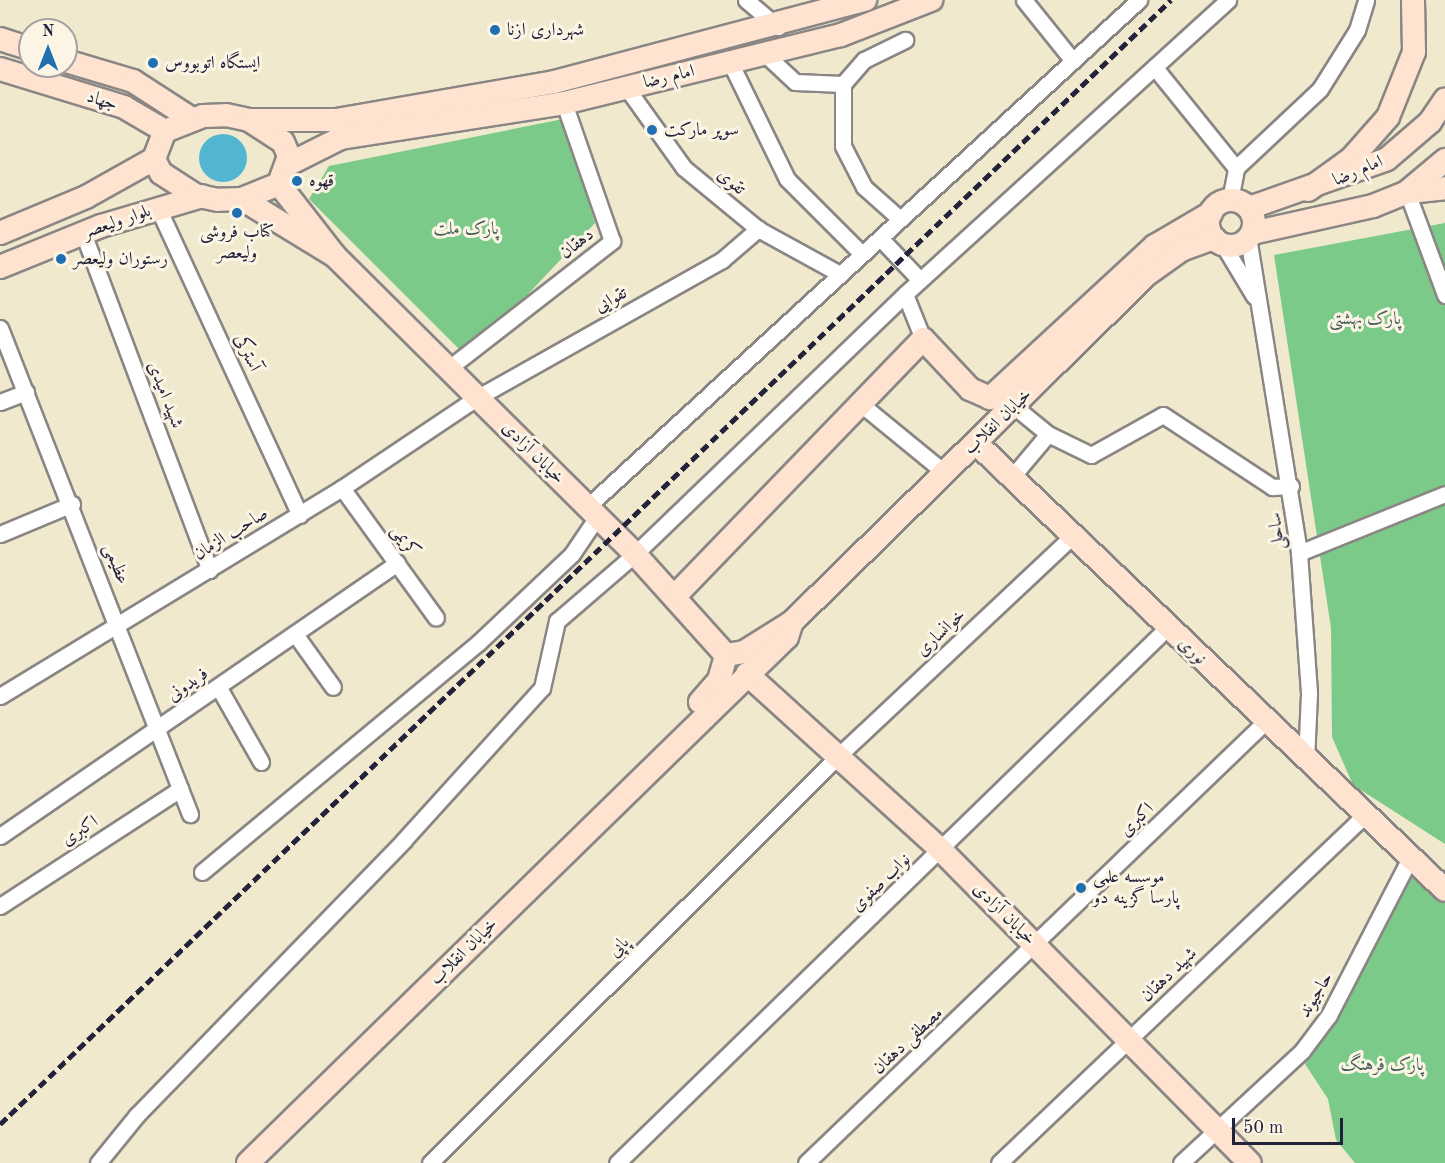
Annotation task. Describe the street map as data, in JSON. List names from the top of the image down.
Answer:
{
  "streets": {
    "main road": [
      "امام رضا",
      "جهاد",
      "بلوار ولیعصر",
      "خیابان انقلاب",
      "خیابان آزادی",
      "نوری"
    ],
    "street": [
      "تقوی",
      "دهقان",
      "تقوایی",
      "آسترکی",
      "شهید امیدی",
      "ساحلی",
      "صاحب الزمان",
      "کریمی",
      "عظیمی",
      "خوانساری",
      "فریدونی",
      "اکبری",
      "نواب صفوی",
      "پاپی",
      "شهید دهقان",
      "حاجیوند",
      "مصطفی دهقان"
    ]
  },
  "crossings": [
    ["امام رضا", "تقوی"],
    ["امام رضا", "دهقان"],
    ["امام رضا", "خیابان انقلاب"],
    ["امام رضا", "ساحلی"],
    ["جهاد", "بلوار ولیعصر"],
    ["تقوی", "تقوایی"],
    ["بلوار ولیعصر", "آسترکی"],
    ["بلوار ولیعصر", "شهید امیدی"],
    ["دهقان", "خیابان آزادی"],
    ["تقوایی", "خیابان آزادی"],
    ["تقوایی", "صاحب الزمان"],
    ["آسترکی", "صاحب الزمان"],
    ["شهید امیدی", "صاحب الزمان"],
    ["خیابان انقلاب", "خیابان آزادی"],
    ["خیابان انقلاب", "نوری"],
    ["خیابان آزادی", "صاحب الزمان"],
    ["خیابان آزادی", "خوانساری"],
    ["خیابان آزادی", "اکبری"],
    ["خیابان آزادی", "نواب صفوی"],
    ["خیابان آزادی", "پاپی"],
    ["خیابان آزادی", "شهید دهقان"],
    ["خیابان آزادی", "حاجیوند"],
    ["خیابان آزادی", "مصطفی دهقان"],
    ["ساحلی", "نوری"],
    ["صاحب الزمان", "کریمی"],
    ["صاحب الزمان", "عظیمی"],
    ["کریمی", "فریدونی"],
    ["عظیمی", "فریدونی"],
    ["عظیمی", "اکبری"],
    ["خوانساری", "نوری"],
    ["خوانساری", "پاپی"],
    ["نوری", "اکبری"],
    ["نوری", "نواب صفوی"],
    ["نوری", "شهید دهقان"],
    ["نوری", "حاجیوند"],
    ["اکبری", "مصطفی دهقان"]
  ],
  "parks": ["پارک ملت", "پارک بهشتی", "پارک فرهنگ"],
  "places": [
    "شهرداری ازنا",
    "ایستگاه اتوبووس",
    "سوپر مارکت",
    "قهوه",
    "کتاب فروشی ولیعصر",
    "رستوران ولیعصر",
    "موسسه علمی پارسا گزینه دو"
  ],
  "scale_bar": "50 m",
  "north": "top"
}
